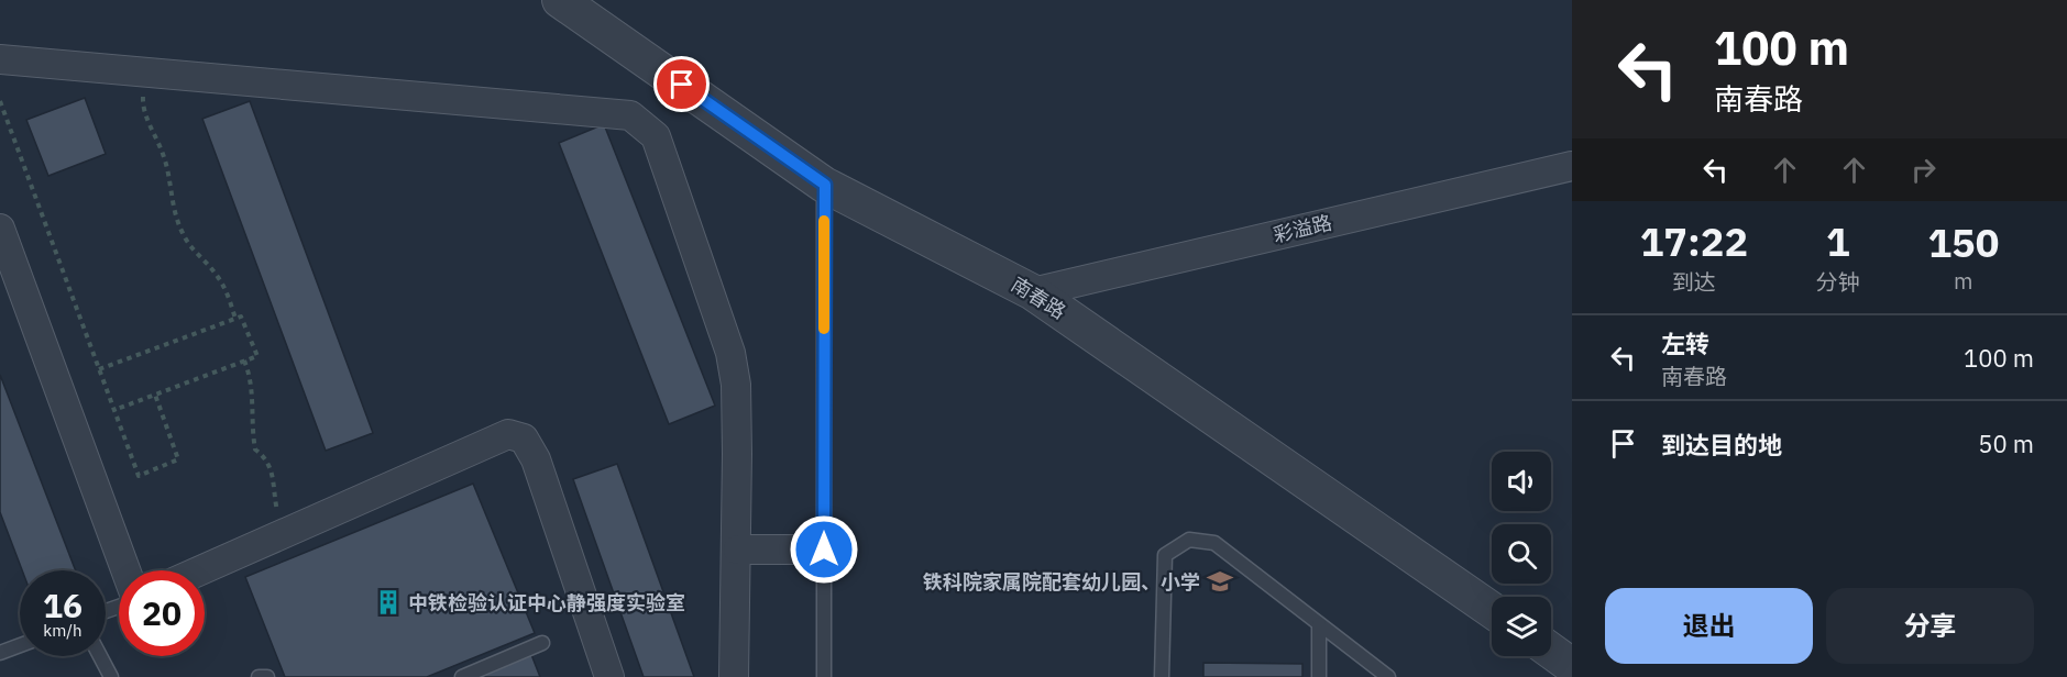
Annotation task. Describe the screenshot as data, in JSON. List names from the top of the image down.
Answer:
{
  "streets": {
    "street": ["彩溢路", "南春路"]
  },
  "crossings": [
    ["彩溢路", "南春路"]
  ],
  "places": {
    "school or university": ["铁科院家属院配套幼儿园、小学"],
    "building": ["中铁检验认证中心静强度实验室"]
  },
  "page": {
    "turn": ["100 m", "南春路"],
    "eta": [
      "17:22",
      "到达",
      "1",
      "分钟",
      "150",
      "m"
    ],
    "list": [
      {
        "name": "左转",
        "note": "南春路",
        "value": "100 m"
      },
      {
        "name": "到达目的地",
        "value": "50 m"
      }
    ],
    "speed": "16 km/h",
    "limit": "20",
    "buttons": ["退出", "分享"]
  }
}
